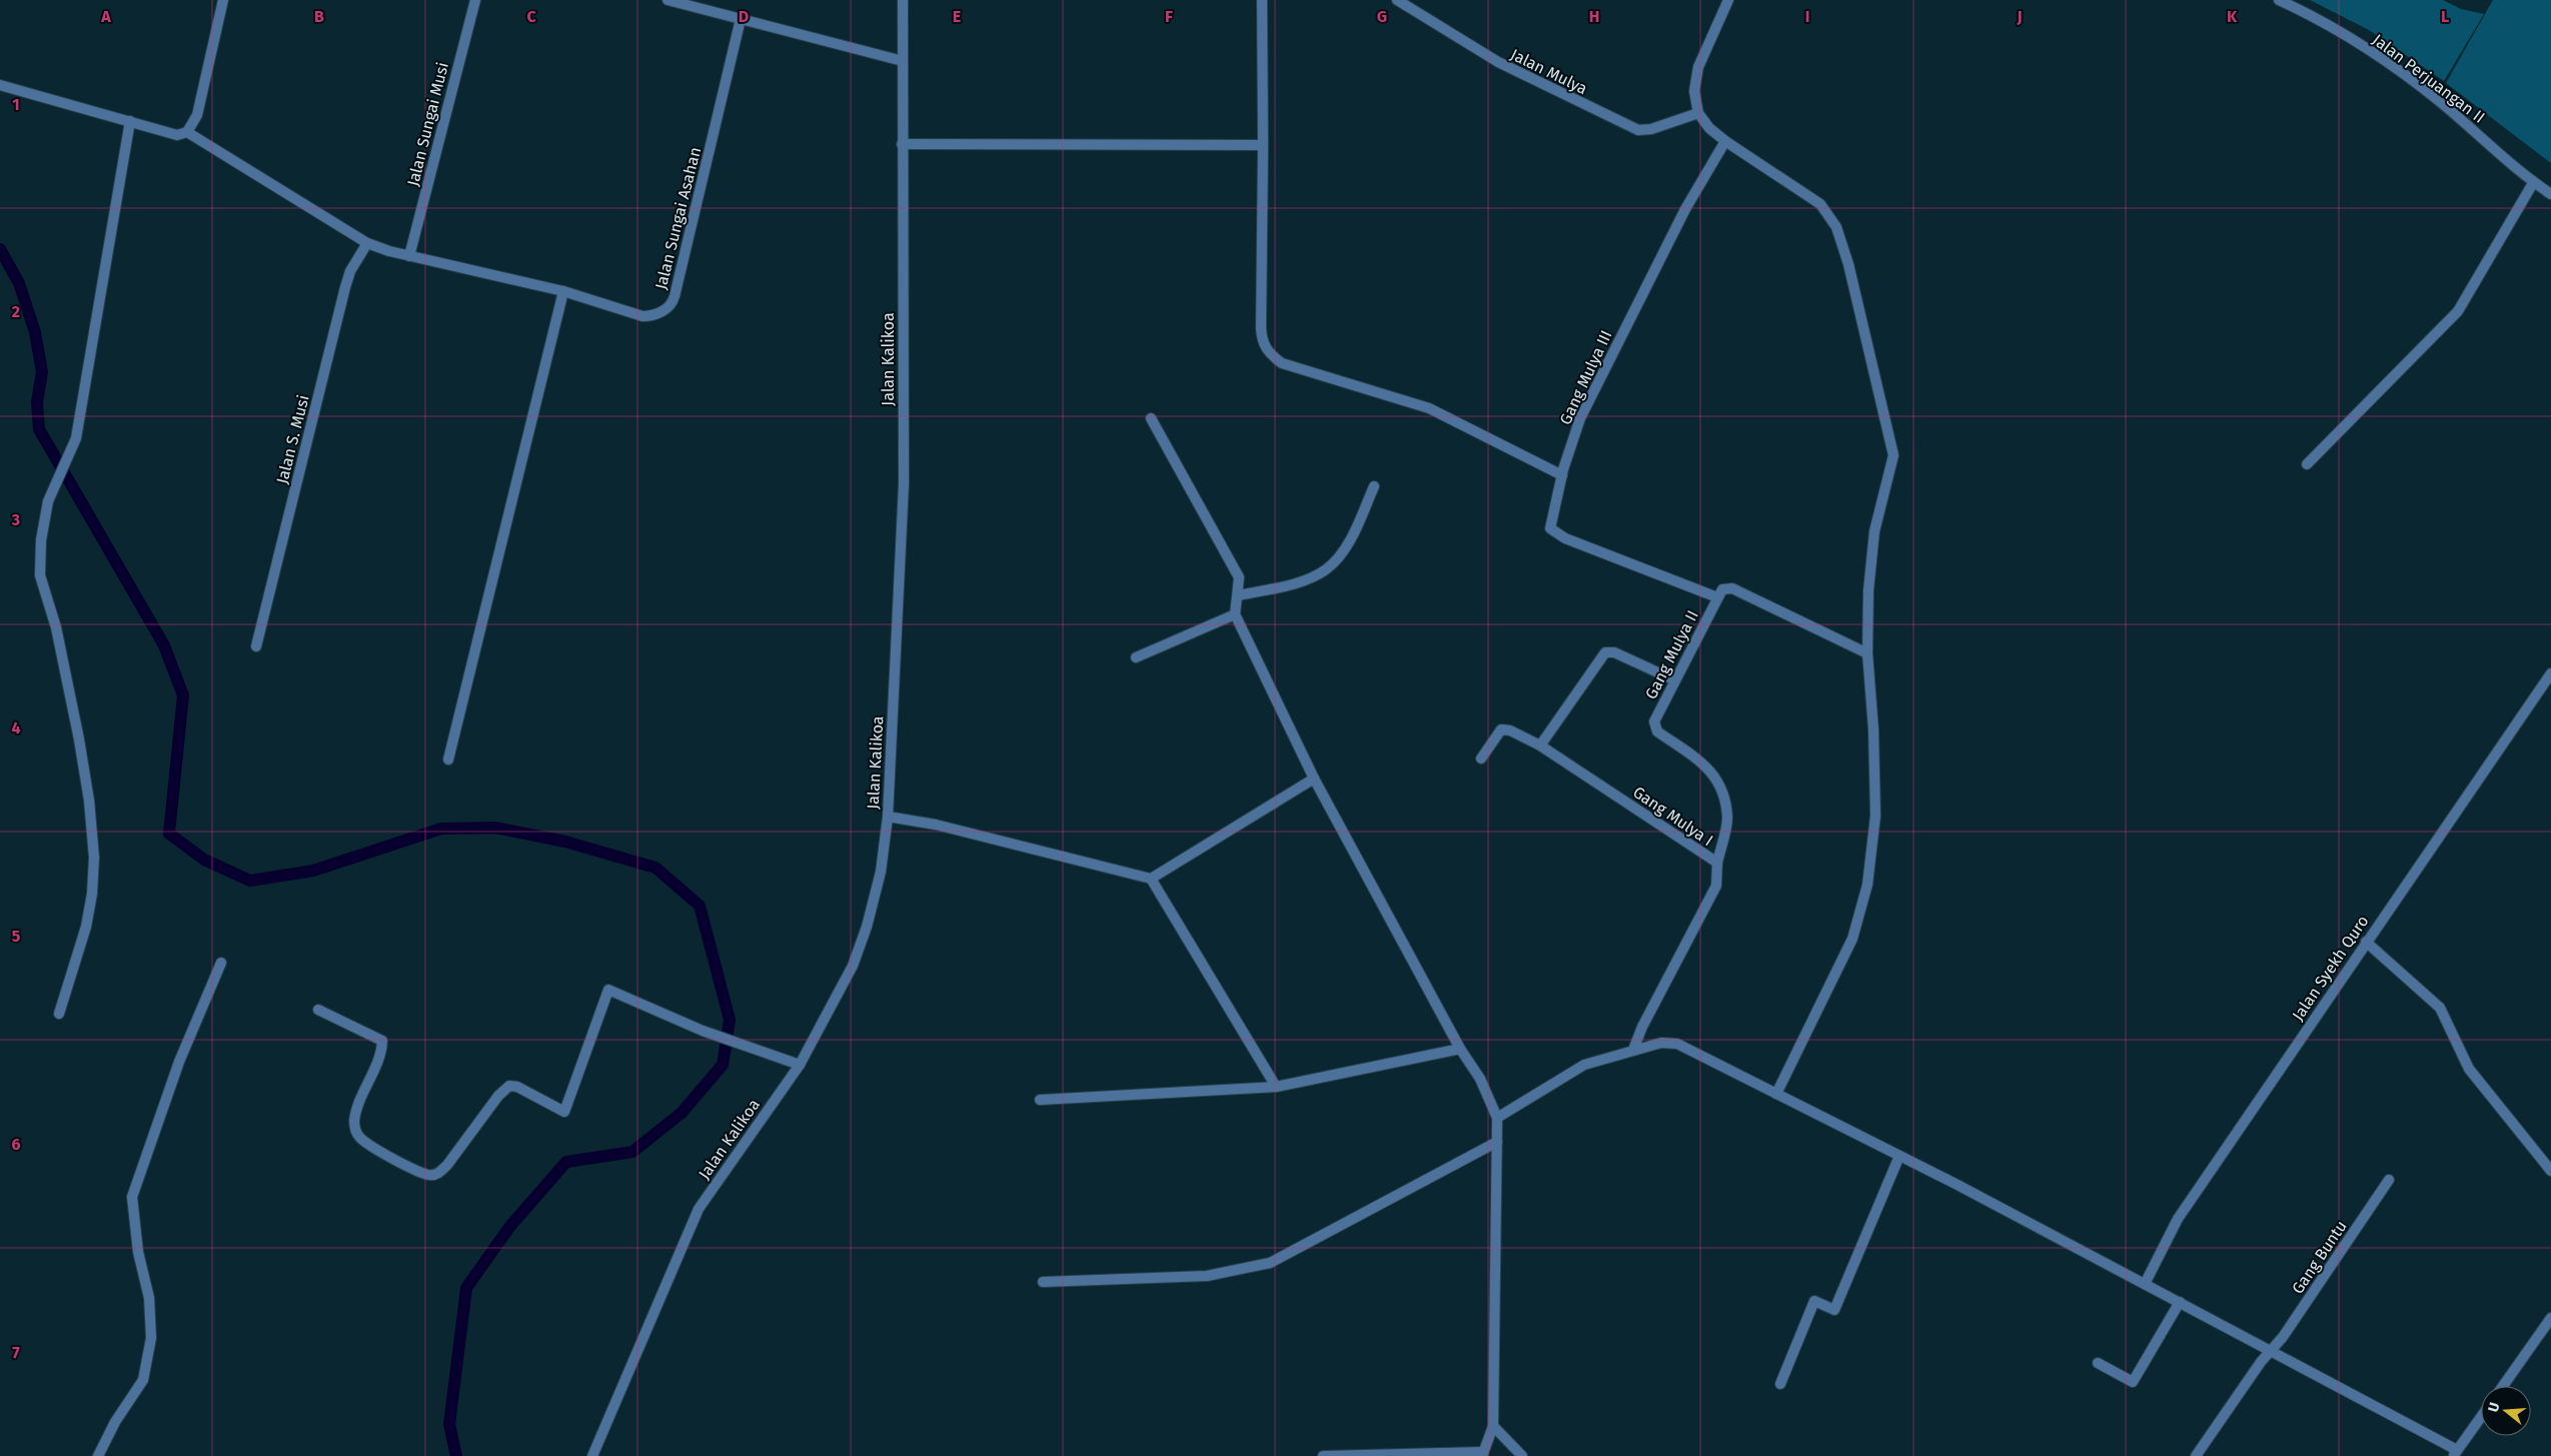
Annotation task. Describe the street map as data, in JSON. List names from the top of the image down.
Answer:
{
  "streets": {
    "street": [
      "Jalan Mulya",
      "Jalan Perjuangan II",
      "Jalan Sungai Musi",
      "Jalan Sungai Asahan",
      "Jalan Kalikoa",
      "Gang Mulya III",
      "Jalan S. Musi",
      "Gang Mulya II",
      "Gang Mulya I",
      "Jalan Syekh Quro",
      "Gang Buntu"
    ]
  },
  "crossings": [
    ["Jalan Sungai Musi", "Jalan Sungai Asahan"],
    ["Jalan Sungai Asahan", "Jalan S. Musi"],
    ["Gang Mulya III", "Gang Mulya II"],
    ["Gang Mulya II", "Gang Mulya I"]
  ],
  "north": "left",
  "grid": {
    "columns": [
      "A",
      "B",
      "C",
      "D",
      "E",
      "F",
      "G",
      "H",
      "I",
      "J",
      "K",
      "L"
    ],
    "rows": [
      "1",
      "2",
      "3",
      "4",
      "5",
      "6",
      "7"
    ]
  }
}
